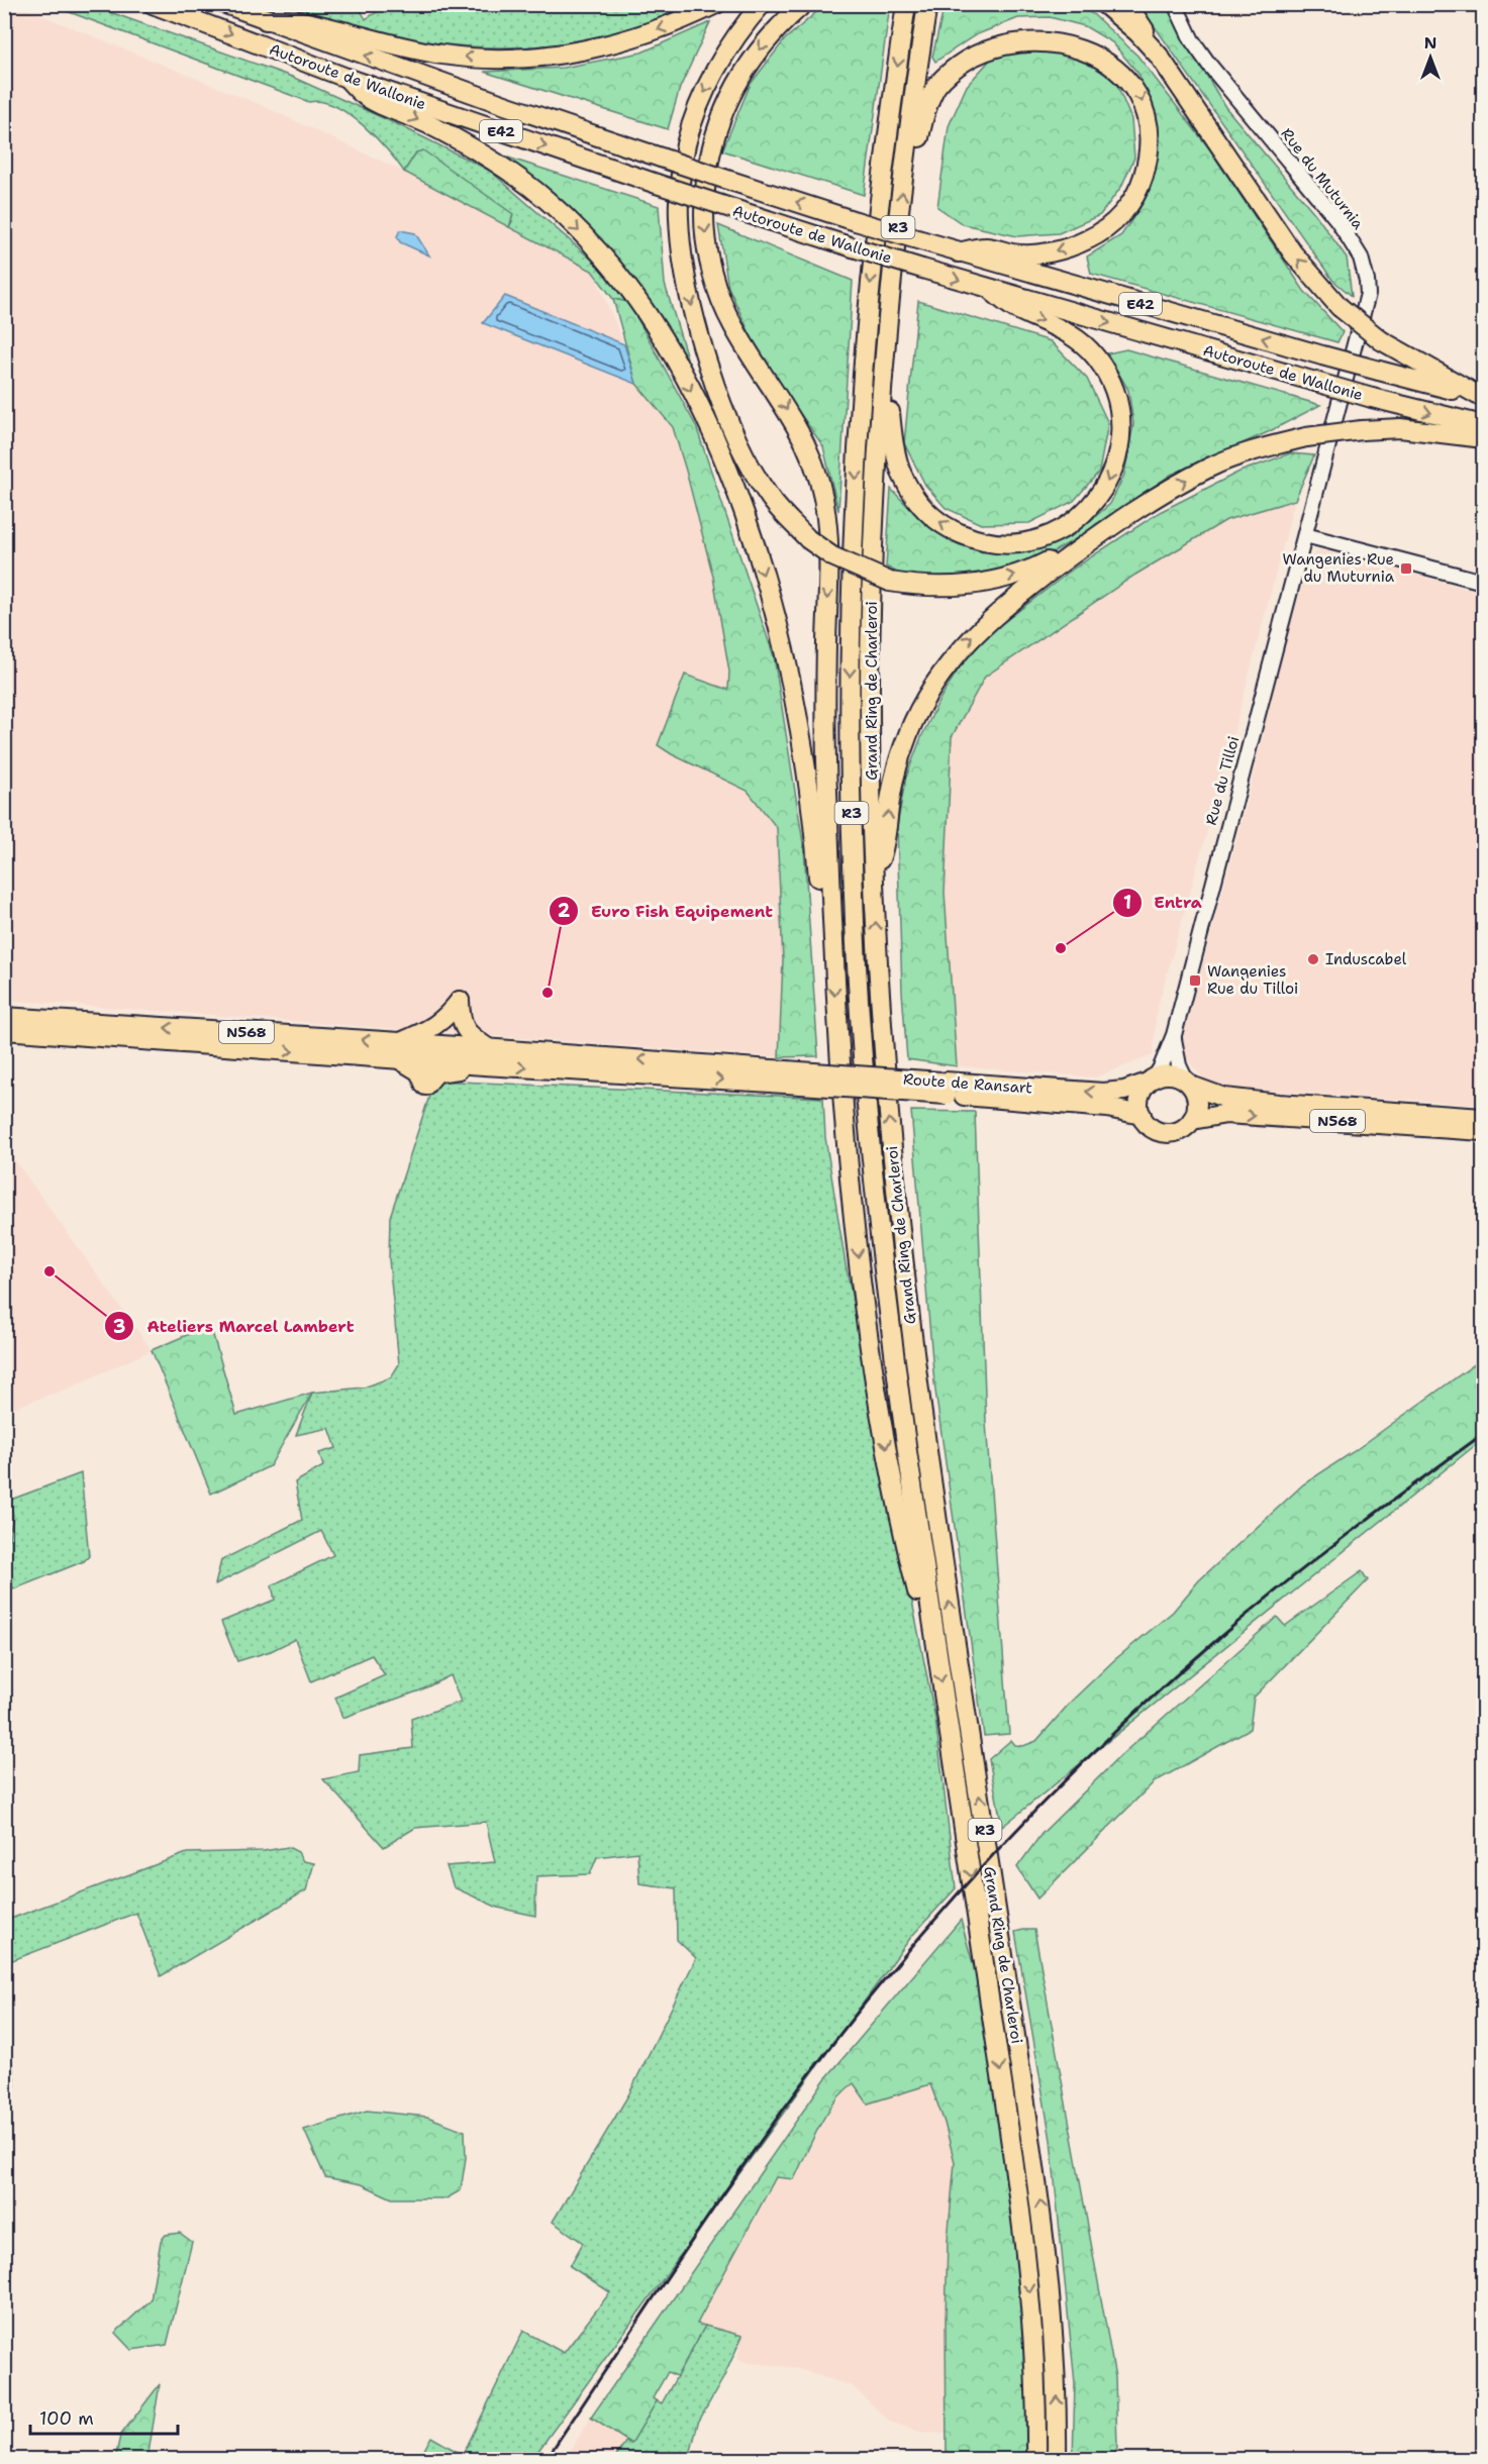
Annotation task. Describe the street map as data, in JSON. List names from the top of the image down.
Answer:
{
  "streets": {
    "highway": [
      "Autoroute de Wallonie",
      "E42",
      "R3",
      "Grand Ring de Charleroi",
      "N568",
      "Route de Ransart"
    ],
    "main road": ["Rue du Muturnia", "Rue du Tilloi"]
  },
  "crossings": [
    ["Rue du Muturnia", "Rue du Tilloi"],
    ["Rue du Tilloi", "N568"],
    ["Rue du Tilloi", "Route de Ransart"],
    ["N568", "Route de Ransart"]
  ],
  "places": {
    "transit": ["Wangenies Rue du Muturnia", "Wangenies Rue du Tilloi"],
    "other": [
      "Entra",
      "Induscabel",
      "Euro Fish Equipement",
      "Ateliers Marcel Lambert"
    ]
  },
  "scale_bar": "100 m",
  "north": "top"
}
